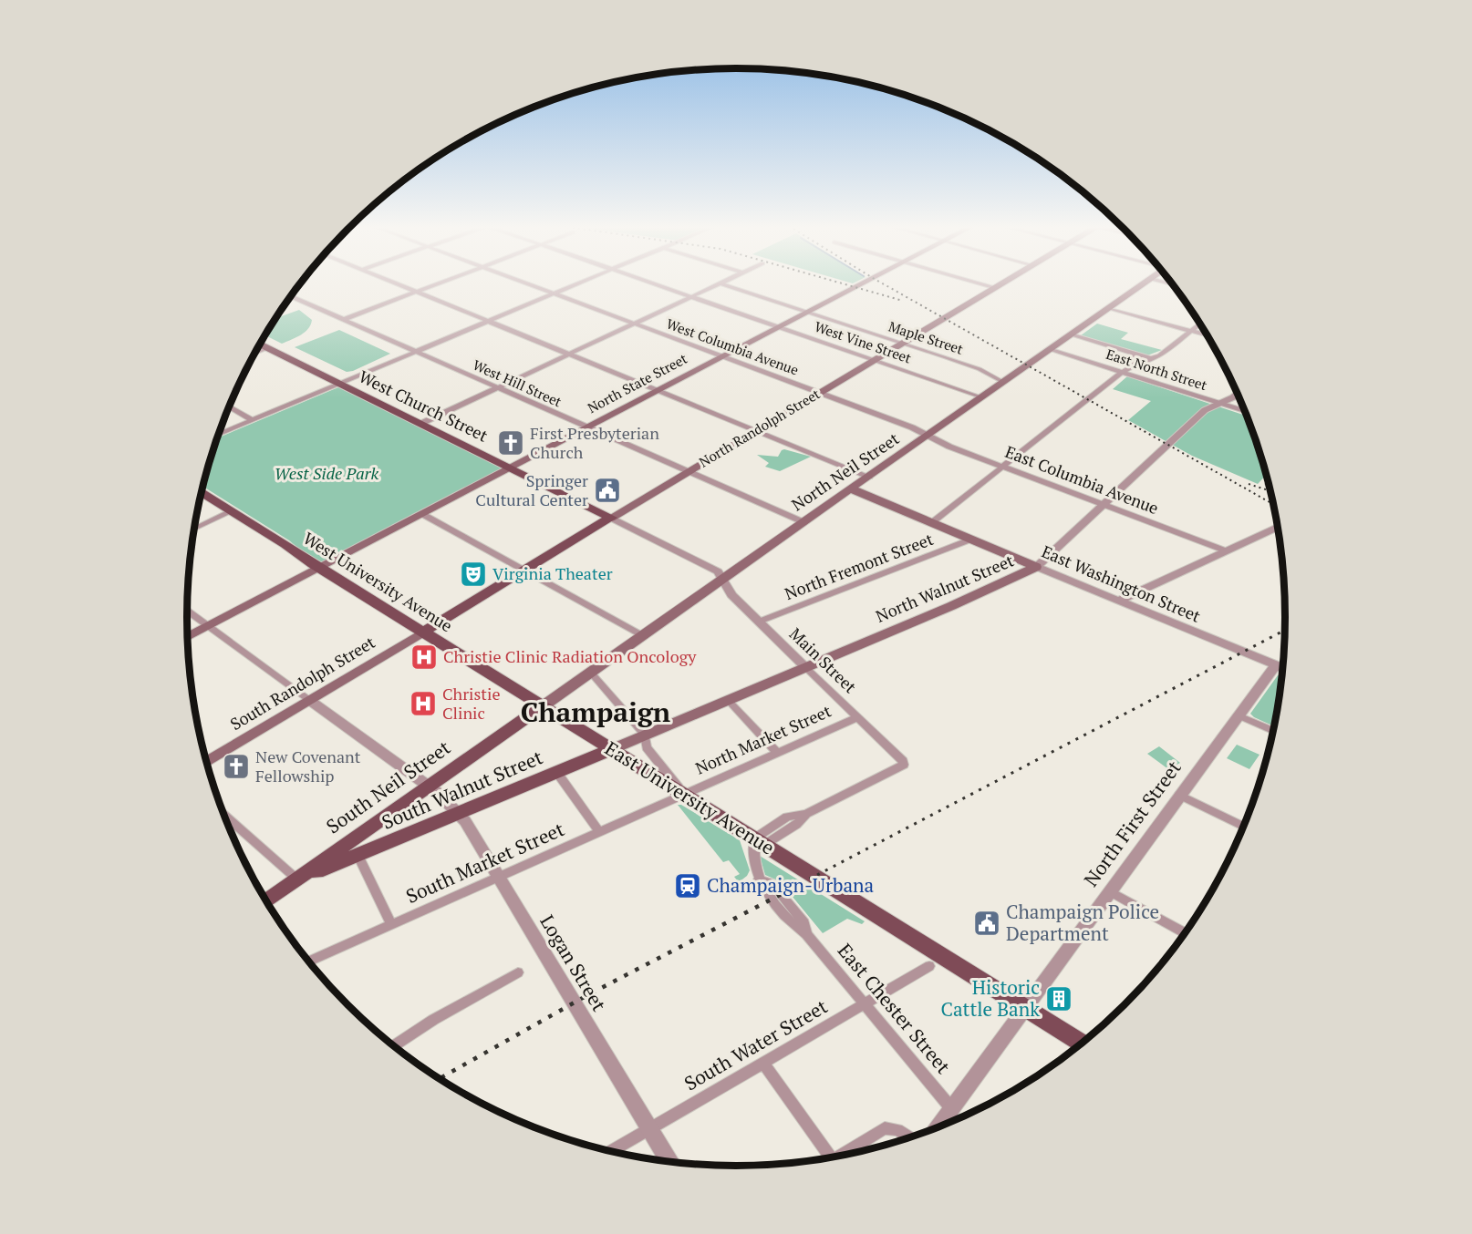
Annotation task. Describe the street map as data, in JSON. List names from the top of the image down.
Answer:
{
  "streets": {
    "main road": [
      "North State Street",
      "West Church Street",
      "North Randolph Street",
      "North Neil Street",
      "West University Avenue",
      "East Washington Street",
      "North Walnut Street",
      "South Randolph Street",
      "South Neil Street",
      "South Walnut Street",
      "East University Avenue"
    ],
    "street": [
      "Maple Street",
      "West Vine Street",
      "West Columbia Avenue",
      "East North Street",
      "West Hill Street",
      "East Columbia Avenue",
      "North Fremont Street",
      "Main Street",
      "North Market Street",
      "North First Street",
      "South Market Street",
      "Logan Street",
      "East Chester Street",
      "South Water Street"
    ]
  },
  "crossings": [
    ["Maple Street", "North State Street"],
    ["Maple Street", "North Randolph Street"],
    ["Maple Street", "North Neil Street"],
    ["West Vine Street", "North State Street"],
    ["West Vine Street", "North Randolph Street"],
    ["West Vine Street", "North Neil Street"],
    ["West Columbia Avenue", "North State Street"],
    ["West Columbia Avenue", "North Randolph Street"],
    ["West Columbia Avenue", "North Neil Street"],
    ["West Columbia Avenue", "East Columbia Avenue"],
    ["East North Street", "North Neil Street"],
    ["East North Street", "North Walnut Street"],
    ["West Hill Street", "North State Street"],
    ["West Hill Street", "North Randolph Street"],
    ["West Hill Street", "North Neil Street"],
    ["North State Street", "West Church Street"],
    ["North State Street", "West University Avenue"],
    ["West Church Street", "North Randolph Street"],
    ["West Church Street", "North Neil Street"],
    ["West Church Street", "Main Street"],
    ["North Randolph Street", "West University Avenue"],
    ["North Randolph Street", "South Randolph Street"],
    ["North Neil Street", "East Columbia Avenue"],
    ["North Neil Street", "West University Avenue"],
    ["North Neil Street", "East Washington Street"],
    ["North Neil Street", "Main Street"],
    ["North Neil Street", "South Neil Street"],
    ["North Neil Street", "East University Avenue"],
    ["East Columbia Avenue", "North Walnut Street"],
    ["North Fremont Street", "East Washington Street"],
    ["North Fremont Street", "Main Street"],
    ["West University Avenue", "South Randolph Street"],
    ["West University Avenue", "South Neil Street"],
    ["West University Avenue", "East University Avenue"],
    ["East Washington Street", "North Walnut Street"],
    ["East Washington Street", "North First Street"],
    ["North Walnut Street", "Main Street"],
    ["North Walnut Street", "South Walnut Street"],
    ["North Walnut Street", "East University Avenue"],
    ["Main Street", "North Market Street"],
    ["Main Street", "East University Avenue"],
    ["Main Street", "East Chester Street"],
    ["South Randolph Street", "Logan Street"],
    ["North Market Street", "East University Avenue"],
    ["North Market Street", "South Market Street"],
    ["South Neil Street", "South Walnut Street"],
    ["South Neil Street", "East University Avenue"],
    ["South Neil Street", "Logan Street"],
    ["South Walnut Street", "East University Avenue"],
    ["South Walnut Street", "Logan Street"],
    ["East University Avenue", "North First Street"],
    ["East University Avenue", "South Market Street"],
    ["East University Avenue", "East Chester Street"],
    ["North First Street", "East Chester Street"],
    ["South Market Street", "Logan Street"],
    ["Logan Street", "South Water Street"],
    ["East Chester Street", "South Water Street"]
  ],
  "districts": ["Champaign"],
  "parks": ["West Side Park"],
  "places": {
    "church": ["First Presbyterian Church", "New Covenant Fellowship"],
    "public building": ["Springer Cultural Center", "Champaign Police Department"],
    "theatre": ["Virginia Theater"],
    "hospital": ["Christie Clinic Radiation Oncology", "Christie Clinic"],
    "station": ["Champaign-Urbana"],
    "building": ["Historic Cattle Bank"]
  }
}
